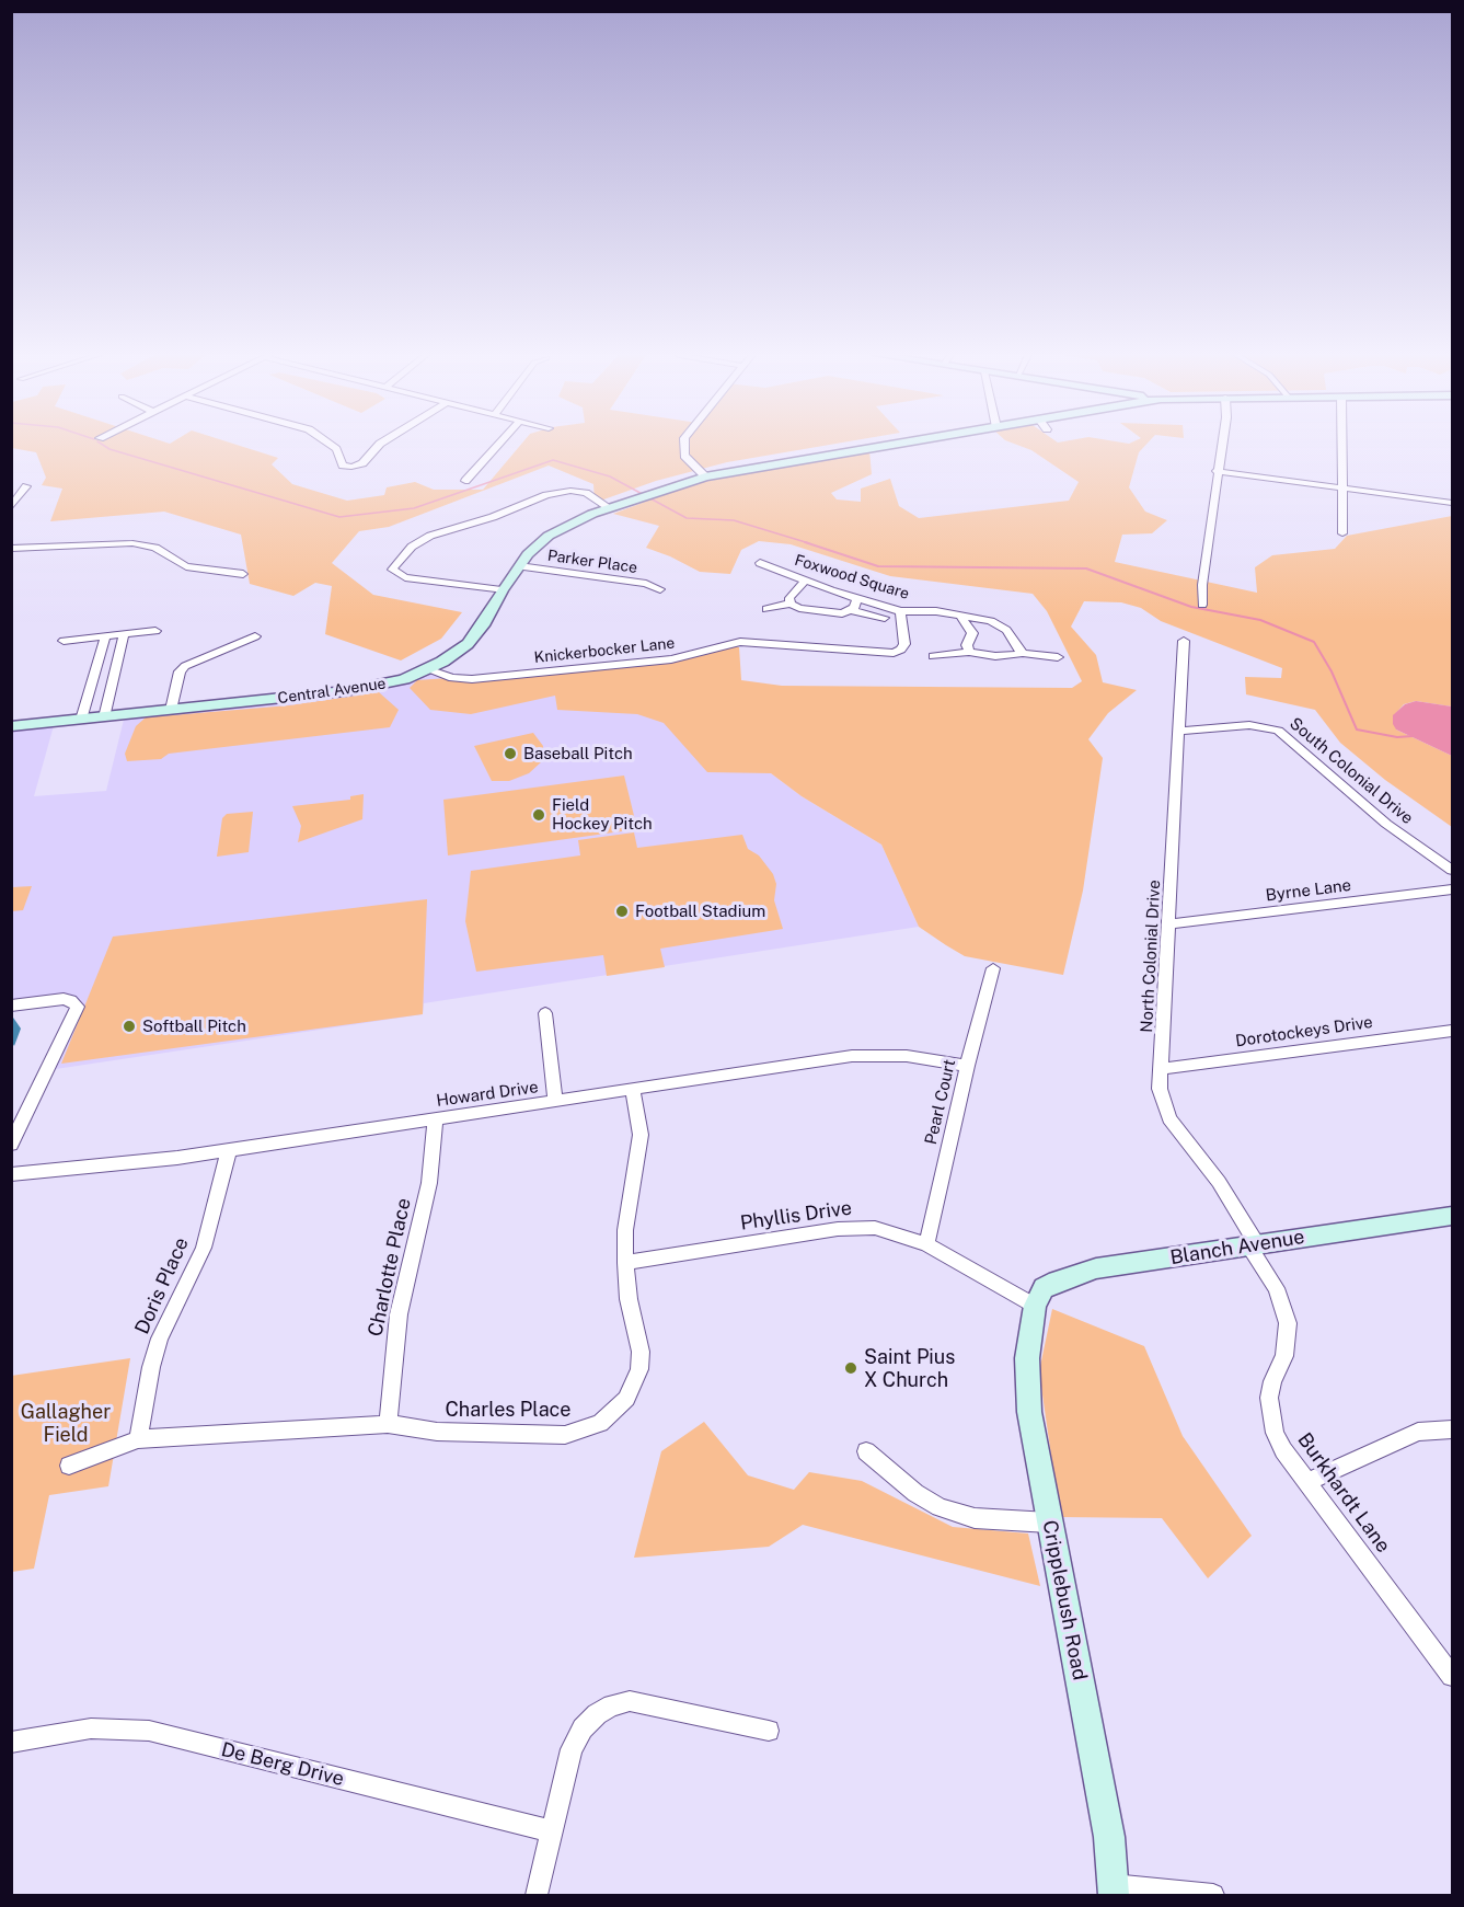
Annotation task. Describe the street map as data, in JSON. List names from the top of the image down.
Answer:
{
  "streets": {
    "street": [
      "Parker Place",
      "Foxwood Square",
      "Knickerbocker Lane",
      "Central Avenue",
      "South Colonial Drive",
      "Byrne Lane",
      "North Colonial Drive",
      "Dorotockeys Drive",
      "Howard Drive",
      "Pearl Court",
      "Phyllis Drive",
      "Blanch Avenue",
      "Charlotte Place",
      "Doris Place",
      "Charles Place",
      "Burkhardt Lane",
      "Cripplebush Road",
      "De Berg Drive"
    ]
  },
  "crossings": [
    ["Parker Place", "Central Avenue"],
    ["Foxwood Square", "Knickerbocker Lane"],
    ["Knickerbocker Lane", "Central Avenue"],
    ["South Colonial Drive", "North Colonial Drive"],
    ["Byrne Lane", "North Colonial Drive"],
    ["North Colonial Drive", "Dorotockeys Drive"],
    ["North Colonial Drive", "Blanch Avenue"],
    ["North Colonial Drive", "Burkhardt Lane"],
    ["Howard Drive", "Pearl Court"],
    ["Howard Drive", "Charlotte Place"],
    ["Howard Drive", "Doris Place"],
    ["Howard Drive", "Charles Place"],
    ["Pearl Court", "Phyllis Drive"],
    ["Phyllis Drive", "Blanch Avenue"],
    ["Phyllis Drive", "Charles Place"],
    ["Phyllis Drive", "Cripplebush Road"],
    ["Blanch Avenue", "Burkhardt Lane"],
    ["Blanch Avenue", "Cripplebush Road"],
    ["Charlotte Place", "Charles Place"],
    ["Doris Place", "Charles Place"]
  ],
  "parks": ["Gallagher Field"],
  "places": [
    "Baseball Pitch",
    "Field Hockey Pitch",
    "Football Stadium",
    "Softball Pitch",
    "Saint Pius X Church"
  ]
}
